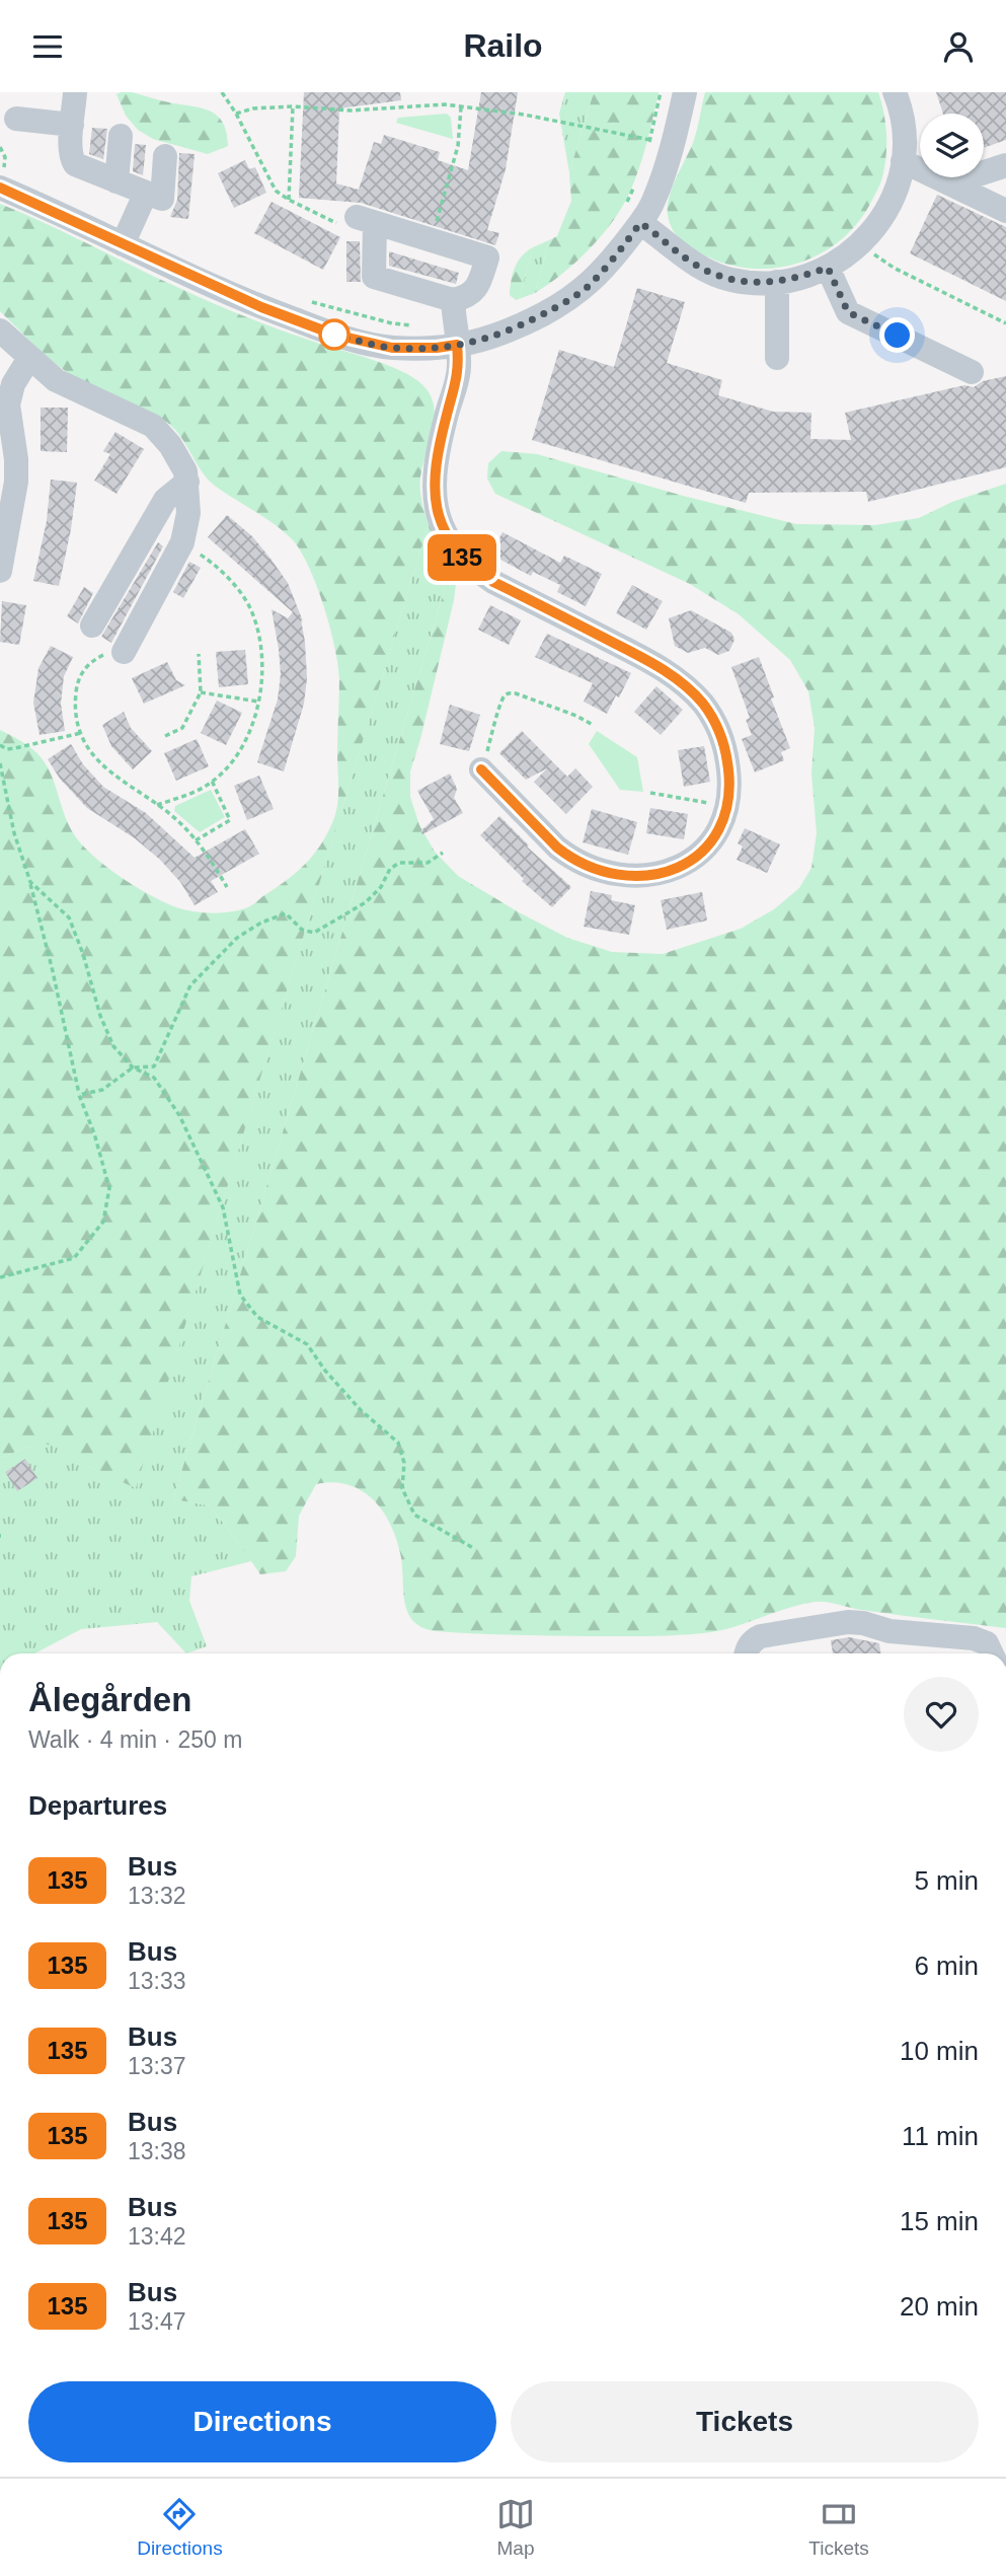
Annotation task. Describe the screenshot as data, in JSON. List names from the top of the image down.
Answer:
{
  "lines": ["bus line 135"],
  "page": {
    "header": "Railo",
    "on_map": "135",
    "heading": [
      ["Ålegården", "Walk · 4 min · 250 m"],
      "Departures"
    ],
    "list": [
      {
        "mark": "135",
        "name": "Bus",
        "note": "13:32",
        "value": "5 min"
      },
      {
        "mark": "135",
        "name": "Bus",
        "note": "13:33",
        "value": "6 min"
      },
      {
        "mark": "135",
        "name": "Bus",
        "note": "13:37",
        "value": "10 min"
      },
      {
        "mark": "135",
        "name": "Bus",
        "note": "13:38",
        "value": "11 min"
      },
      {
        "mark": "135",
        "name": "Bus",
        "note": "13:42",
        "value": "15 min"
      },
      {
        "mark": "135",
        "name": "Bus",
        "note": "13:47",
        "value": "20 min"
      }
    ],
    "buttons": ["Directions", "Tickets"],
    "tabs": ["Directions", "Map", "Tickets"]
  }
}
